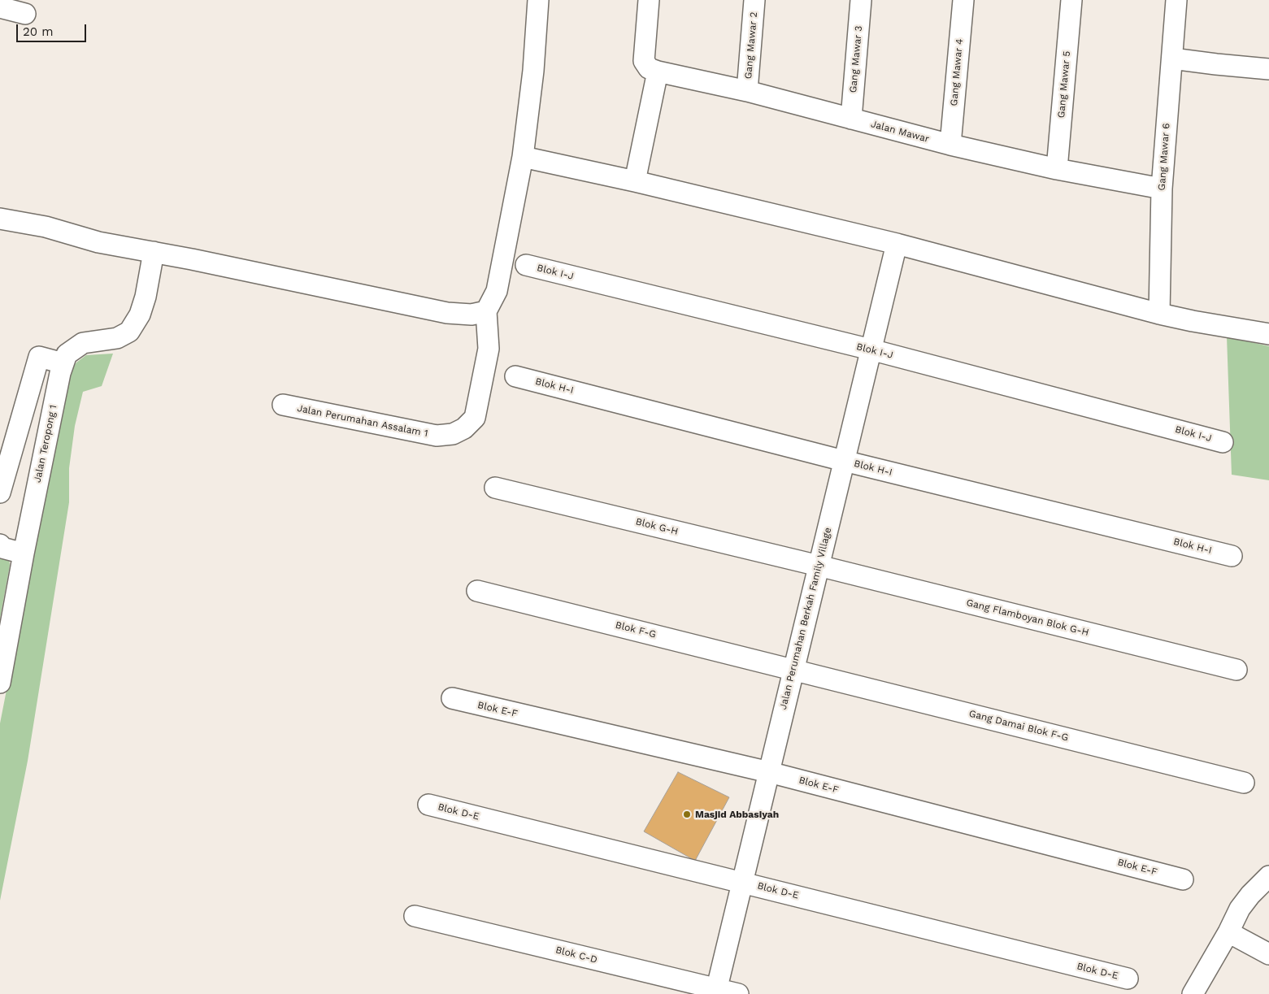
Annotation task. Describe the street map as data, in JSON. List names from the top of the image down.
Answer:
{
  "streets": {
    "street": [
      "Gang Mawar 2",
      "Gang Mawar 3",
      "Gang Mawar 4",
      "Gang Mawar 5",
      "Jalan Mawar",
      "Gang Mawar 6",
      "Blok I-J",
      "Blok H-I",
      "Jalan Perumahan Assalam 1",
      "Jalan Teropong 1",
      "Blok G-H",
      "Gang Flamboyan Blok G-H",
      "Jalan Perumahan Berkah Family Village",
      "Blok F-G",
      "Blok E-F",
      "Gang Damai Blok F-G",
      "Blok D-E",
      "Blok C-D"
    ]
  },
  "crossings": [
    ["Gang Mawar 2", "Jalan Mawar"],
    ["Gang Mawar 3", "Jalan Mawar"],
    ["Gang Mawar 4", "Jalan Mawar"],
    ["Gang Mawar 5", "Jalan Mawar"],
    ["Jalan Mawar", "Gang Mawar 6"],
    ["Blok I-J", "Jalan Perumahan Berkah Family Village"],
    ["Blok H-I", "Jalan Perumahan Berkah Family Village"],
    ["Blok G-H", "Gang Flamboyan Blok G-H"],
    ["Blok G-H", "Jalan Perumahan Berkah Family Village"],
    ["Gang Flamboyan Blok G-H", "Jalan Perumahan Berkah Family Village"],
    ["Jalan Perumahan Berkah Family Village", "Blok F-G"],
    ["Jalan Perumahan Berkah Family Village", "Blok E-F"],
    ["Jalan Perumahan Berkah Family Village", "Gang Damai Blok F-G"],
    ["Jalan Perumahan Berkah Family Village", "Blok D-E"],
    ["Jalan Perumahan Berkah Family Village", "Blok C-D"],
    ["Blok F-G", "Gang Damai Blok F-G"]
  ],
  "places": ["Masjid Abbasiyah"],
  "scale_bar": "20 m"
}
